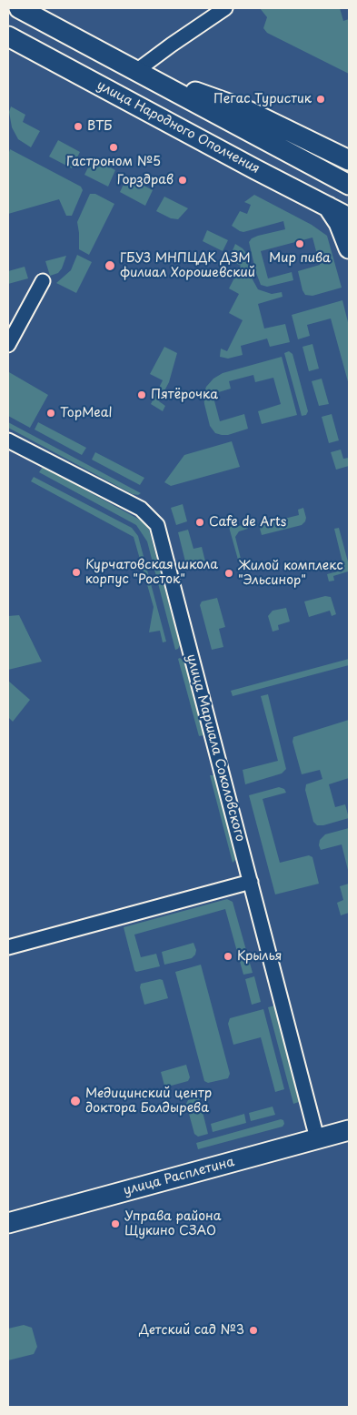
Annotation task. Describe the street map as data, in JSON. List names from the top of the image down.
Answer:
{
  "streets": {
    "main road": ["улица Народного Ополчения", "улица Расплетина"],
    "street": ["улица Маршала Соколовского"]
  },
  "crossings": [
    ["улица Маршала Соколовского", "улица Расплетина"]
  ],
  "places": [
    "Пегас Туристик",
    "ВТБ",
    "Гастроном №5",
    "Горздрав",
    "Мир пива",
    "ГБУЗ МНПЦДК ДЗМ филиал Хорошевский",
    "Пятёрочка",
    "TopMeal",
    "Cafe de Arts",
    "Курчатовская школа корпус \"Росток\"",
    "Жилой комплекс \"Эльсинор\"",
    "Крылья",
    "Медицинский центр доктора Болдырева",
    "Управа района Щукино СЗАО",
    "Детский сад №3"
  ]
}
